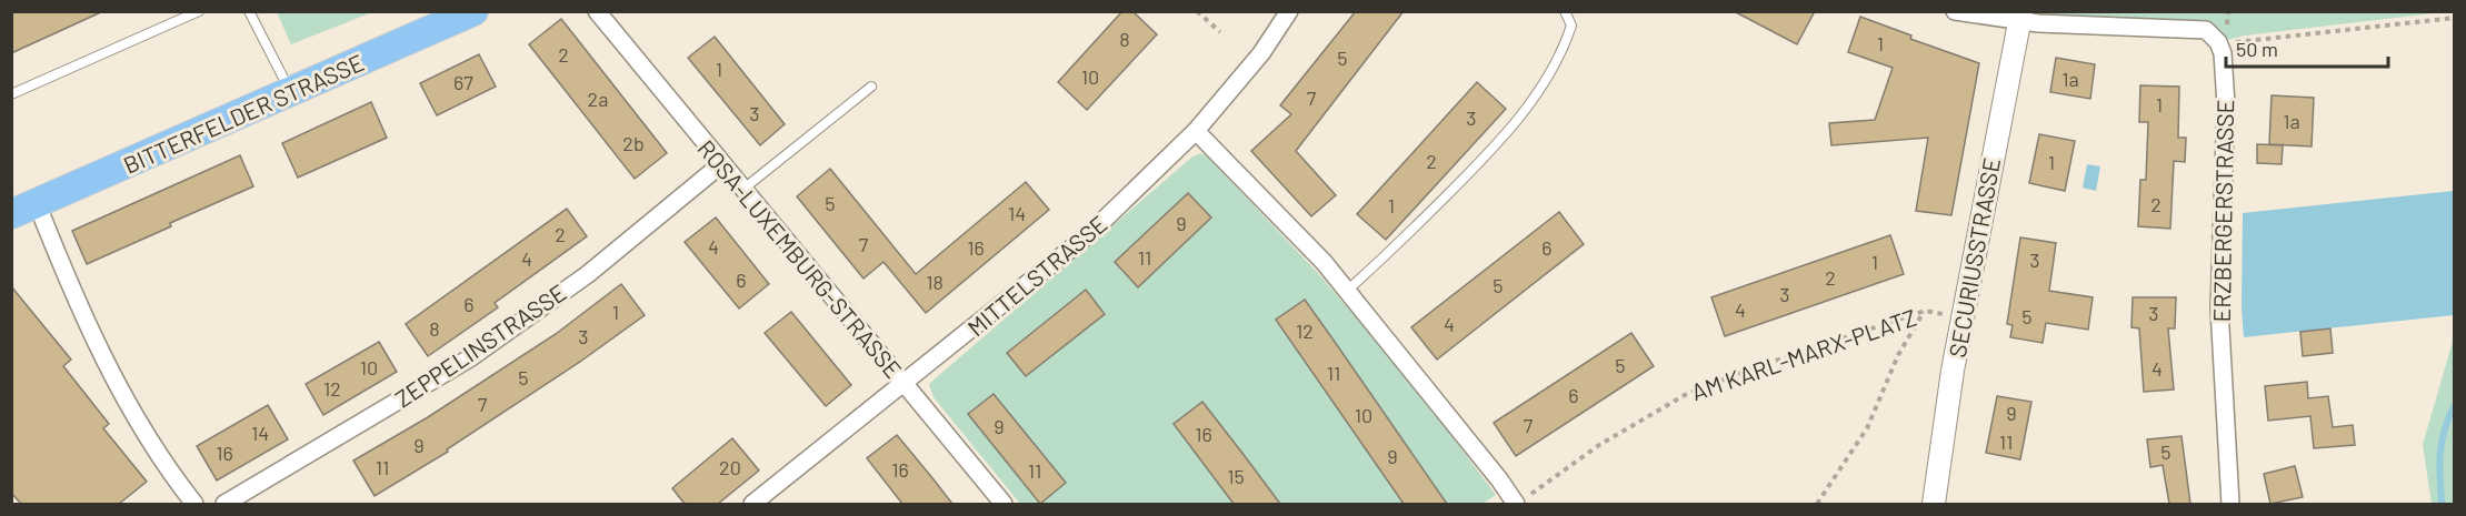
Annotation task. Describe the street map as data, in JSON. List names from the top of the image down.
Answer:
{
  "streets": {
    "main road": ["BITTERFELDER STRASSE"],
    "street": [
      "ERZBERGERSTRASSE",
      "SECURIUSSTRASSE",
      "ROSA-LUXEMBURG-STRASSE",
      "MITTELSTRASSE",
      "ZEPPELINSTRASSE"
    ],
    "path": ["AM KARL-MARX-PLATZ"]
  },
  "crossings": [
    ["SECURIUSSTRASSE", "AM KARL-MARX-PLATZ"],
    ["ROSA-LUXEMBURG-STRASSE", "MITTELSTRASSE"],
    ["ROSA-LUXEMBURG-STRASSE", "ZEPPELINSTRASSE"]
  ],
  "house_numbers": [
    "8",
    "1",
    "2",
    "5",
    "1",
    "10",
    "1a",
    "67",
    "7",
    "2a",
    "1",
    "3",
    "3",
    "1a",
    "2b",
    "2",
    "1",
    "5",
    "2",
    "1",
    "14",
    "9",
    "2",
    "7",
    "4",
    "16",
    "6",
    "11",
    "4",
    "3",
    "1",
    "2",
    "6",
    "18",
    "5",
    "3",
    "6",
    "4",
    "1",
    "3",
    "5",
    "4",
    "8",
    "12",
    "3",
    "5",
    "10",
    "4",
    "11",
    "5",
    "12",
    "6",
    "7",
    "9",
    "10",
    "7",
    "9",
    "14",
    "16",
    "11",
    "9",
    "5",
    "16",
    "9",
    "11",
    "20",
    "16",
    "11",
    "15"
  ],
  "scale_bar": "50 m"
}
